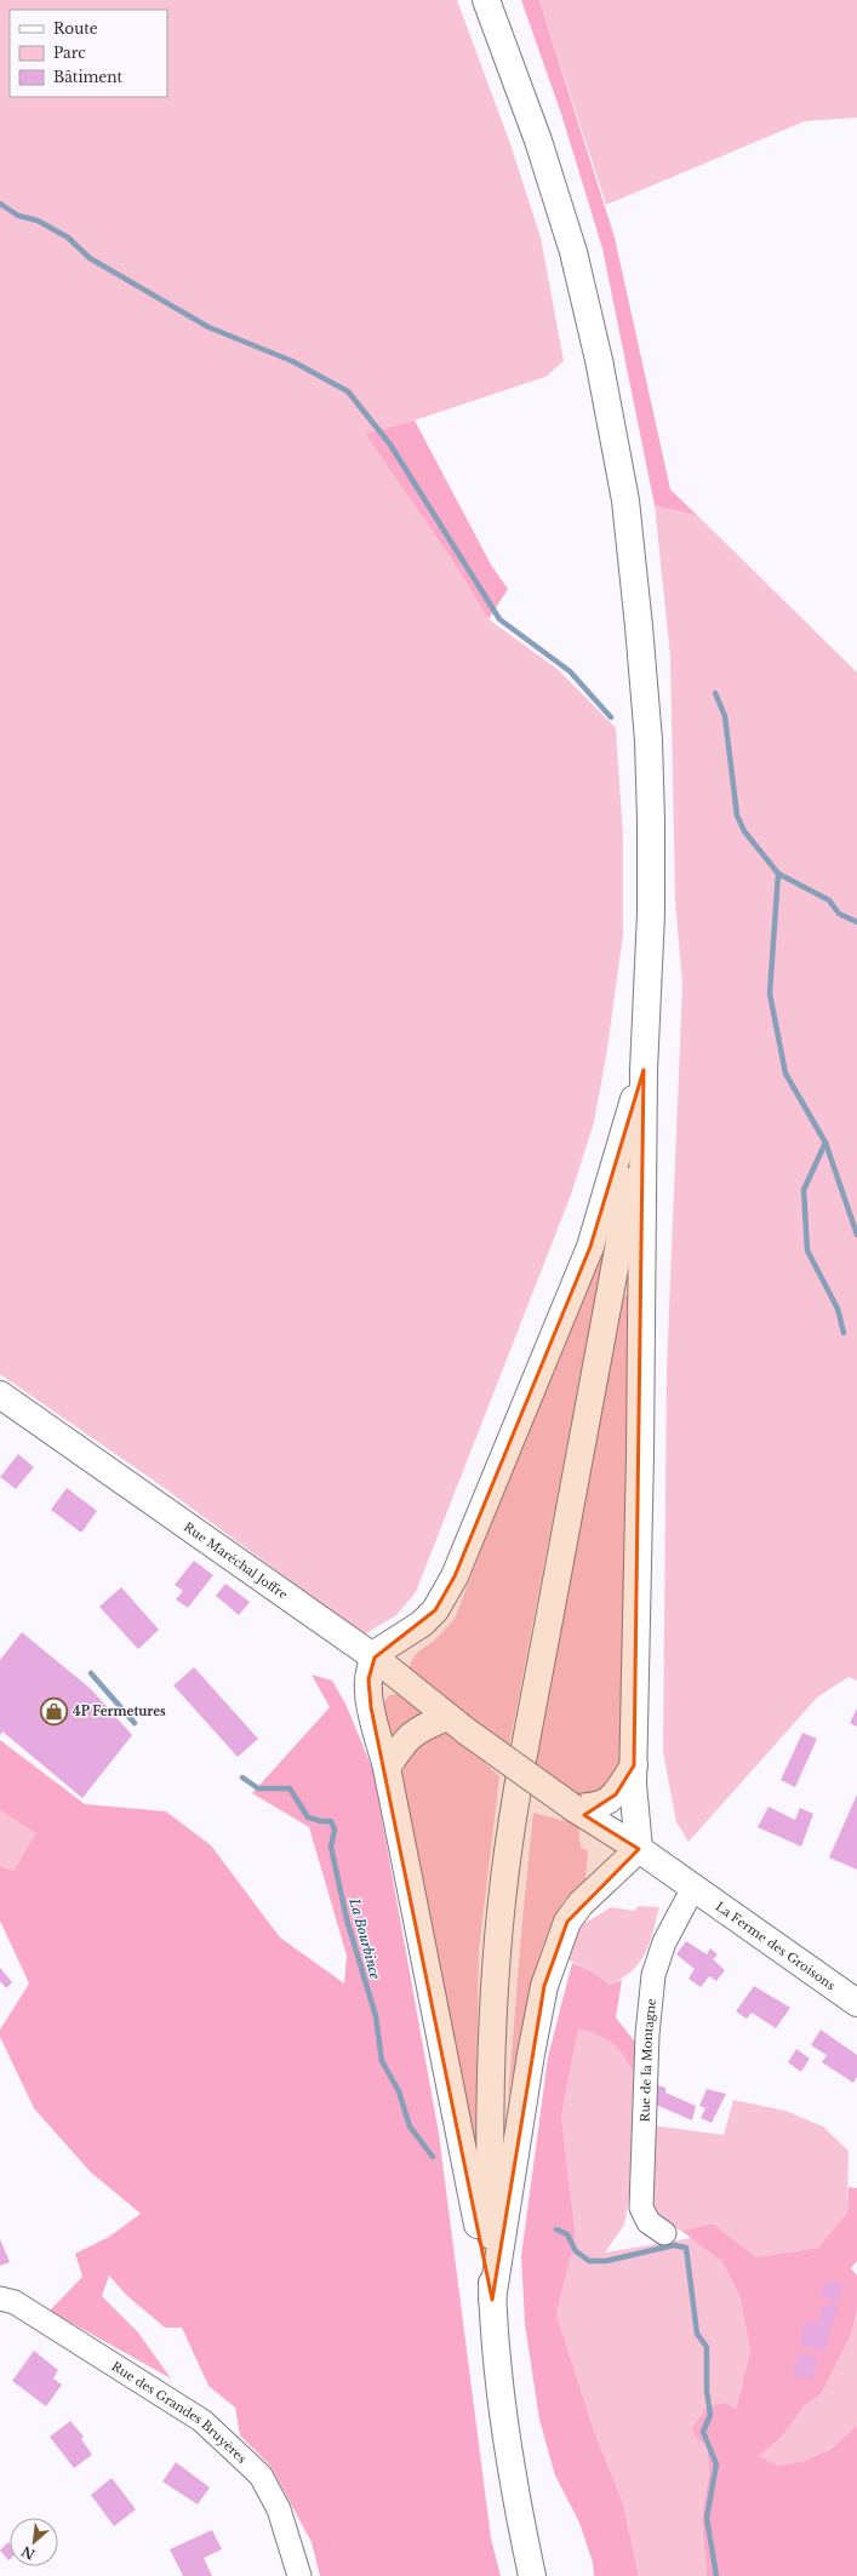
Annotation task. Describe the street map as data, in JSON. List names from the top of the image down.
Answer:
{
  "streets": {
    "main road": ["Rue Maréchal Joffre", "La Ferme des Groisons"],
    "street": ["Rue de la Montagne", "Rue des Grandes Bruyères"]
  },
  "crossings": [
    ["Rue Maréchal Joffre", "La Ferme des Groisons"],
    ["La Ferme des Groisons", "Rue de la Montagne"]
  ],
  "water": ["La Bourbince"],
  "places": {
    "shop": ["4P Fermetures"]
  },
  "legend": ["Route", "Parc", "Bâtiment"],
  "north": "bottom left"
}
